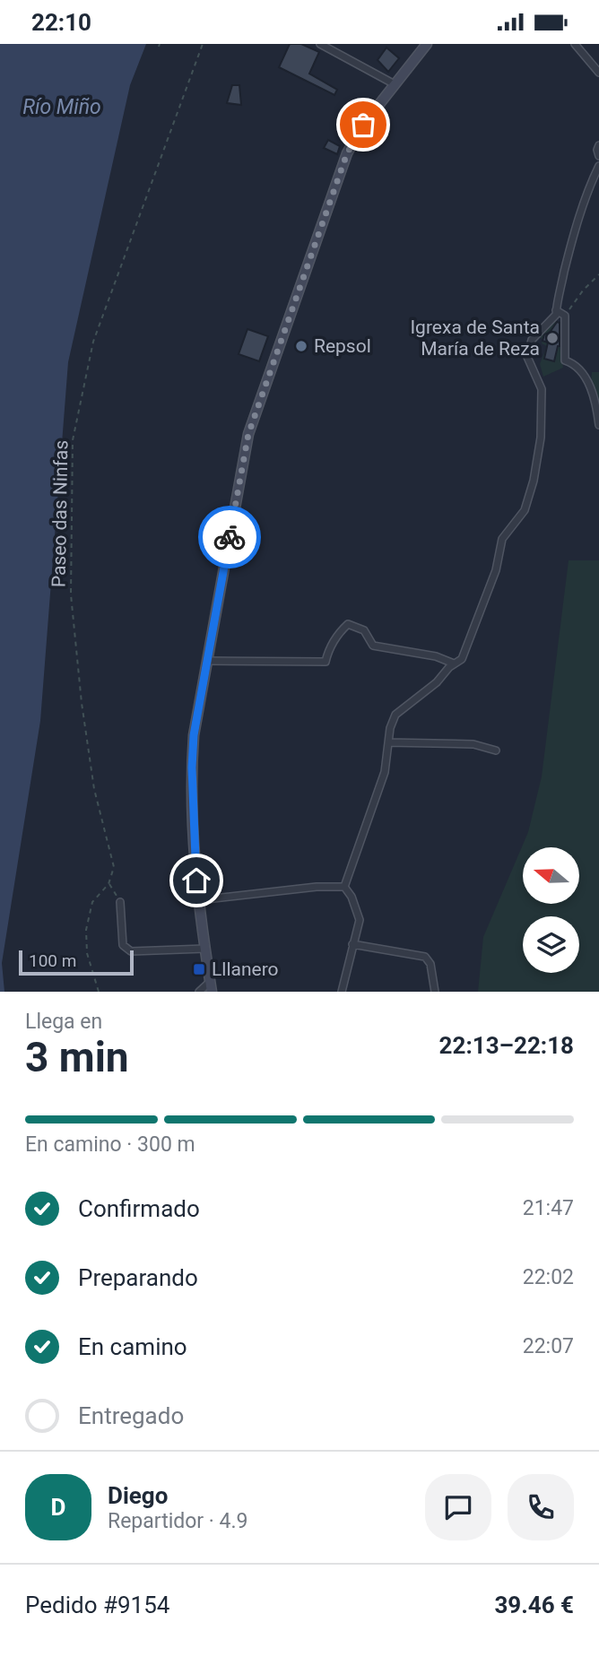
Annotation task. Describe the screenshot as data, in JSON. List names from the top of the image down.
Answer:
{
  "streets": {
    "path": ["Paseo das Ninfas"]
  },
  "water": ["Río Miño"],
  "places": {
    "other": ["Igrexa de Santa María de Reza", "Repsol"],
    "transit": ["Lllanero"]
  },
  "scale_bar": "100 m",
  "north": "left",
  "page": {
    "status": "22:10",
    "scale": "100 m",
    "heading": ["3 min", "Llega en", "22:13–22:18"],
    "panel": [
      "Diego",
      "Repartidor · 4.9",
      "Pedido #9154",
      "39.46 €"
    ],
    "bar": "En camino · 300 m",
    "list": [
      ["Confirmado", "21:47"],
      ["Preparando", "22:02"],
      ["En camino", "22:07"],
      "Entregado"
    ],
    "round": "D"
  }
}
